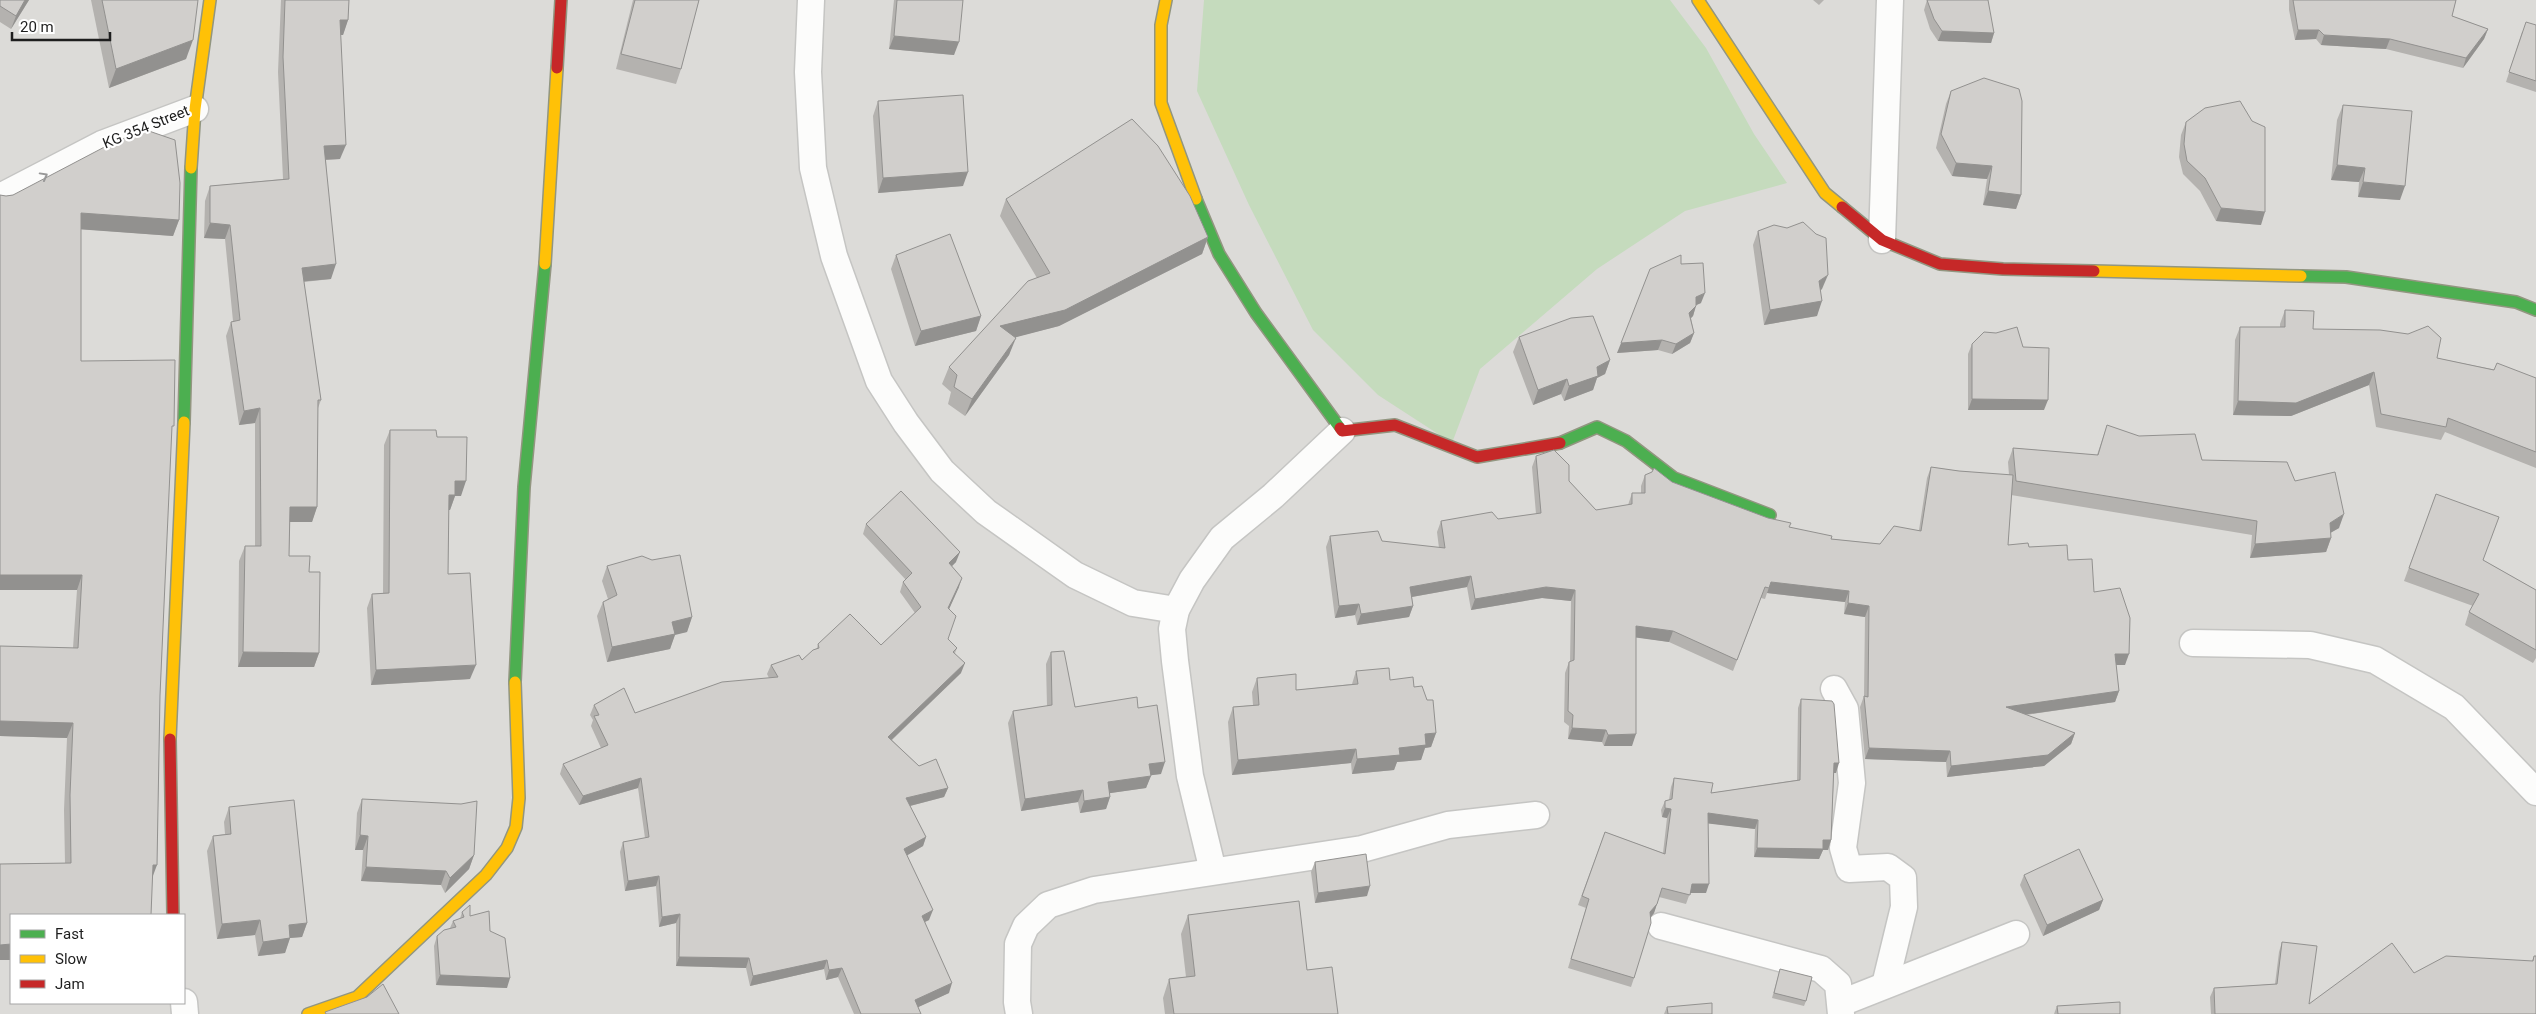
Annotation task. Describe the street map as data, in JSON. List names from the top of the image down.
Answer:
{
  "streets": {
    "street": ["KG 354 Street"]
  },
  "one_way": ["KG 354 Street"],
  "legend": ["Fast", "Slow", "Jam"],
  "scale_bar": "20 m"
}
